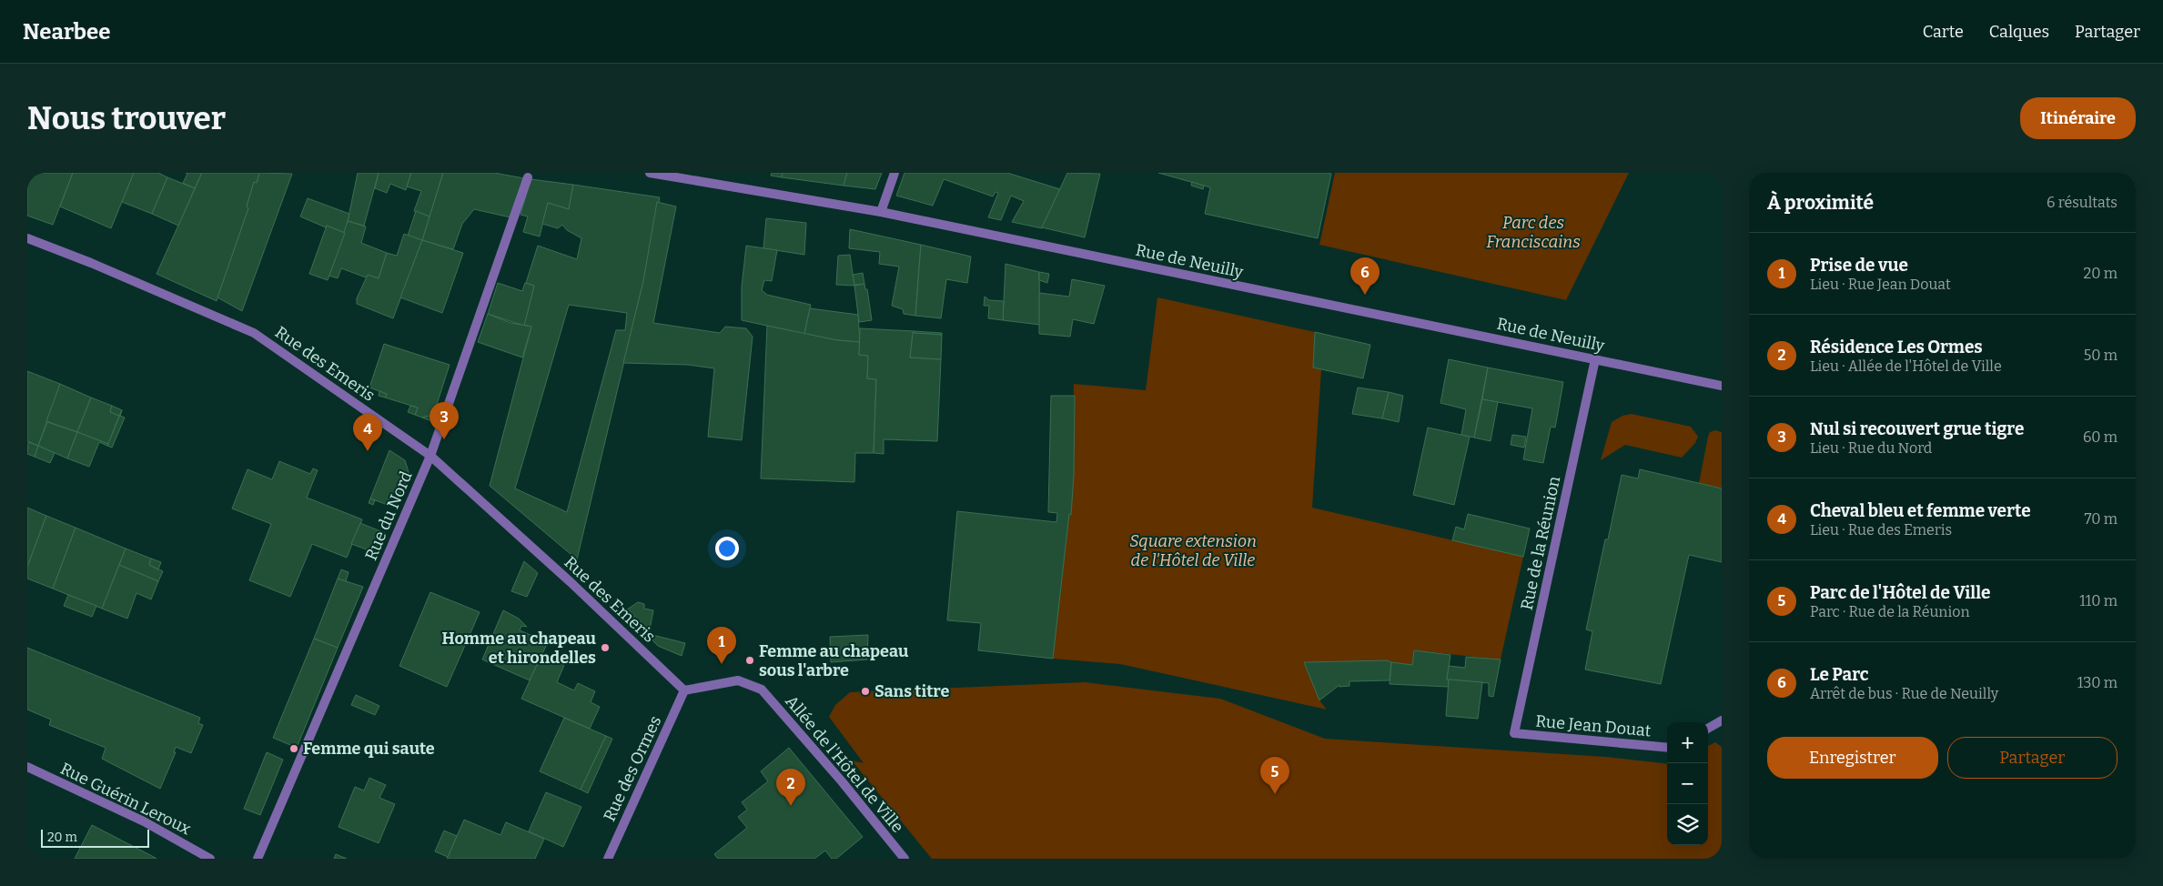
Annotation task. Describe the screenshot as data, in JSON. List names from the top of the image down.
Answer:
{
  "streets": {
    "street": [
      "Rue de Neuilly",
      "Rue des Emeris",
      "Rue du Nord",
      "Rue de la Réunion",
      "Rue Jean Douat",
      "Allée de l'Hôtel de Ville",
      "Rue des Ormes",
      "Rue Guérin Leroux"
    ]
  },
  "crossings": [
    ["Rue de Neuilly", "Rue de la Réunion"],
    ["Rue des Emeris", "Rue du Nord"],
    ["Rue des Emeris", "Allée de l'Hôtel de Ville"],
    ["Rue des Emeris", "Rue des Ormes"],
    ["Rue de la Réunion", "Rue Jean Douat"],
    ["Allée de l'Hôtel de Ville", "Rue des Ormes"]
  ],
  "parks": ["Parc des Franciscains", "Square extension de l'Hôtel de Ville"],
  "places": [
    "Homme au chapeau et hirondelles",
    "Femme au chapeau sous l'arbre",
    "Sans titre",
    "Femme qui saute"
  ],
  "scale_bar": "20 m",
  "page": {
    "header": "Nearbee",
    "nav": ["Carte", "Calques", "Partager"],
    "buttons": [
      "Itinéraire",
      ["Enregistrer", "Partager"]
    ],
    "title": "Nous trouver",
    "heading": ["À proximité", "6 résultats"],
    "list": [
      {
        "mark": "1",
        "name": "Prise de vue",
        "note": "Lieu · Rue Jean Douat",
        "value": "20 m"
      },
      {
        "mark": "2",
        "name": "Résidence Les Ormes",
        "note": "Lieu · Allée de l'Hôtel de Ville",
        "value": "50 m"
      },
      {
        "mark": "3",
        "name": "Nul si recouvert grue tigre",
        "note": "Lieu · Rue du Nord",
        "value": "60 m"
      },
      {
        "mark": "4",
        "name": "Cheval bleu et femme verte",
        "note": "Lieu · Rue des Emeris",
        "value": "70 m"
      },
      {
        "mark": "5",
        "name": "Parc de l'Hôtel de Ville",
        "note": "Parc · Rue de la Réunion",
        "value": "110 m"
      },
      {
        "mark": "6",
        "name": "Le Parc",
        "note": "Arrêt de bus · Rue de Neuilly",
        "value": "130 m"
      }
    ],
    "pins": [
      "6",
      "3",
      "4",
      "1",
      "5",
      "2"
    ],
    "map_buttons": ["+", "−"],
    "scale": "20 m"
  }
}
